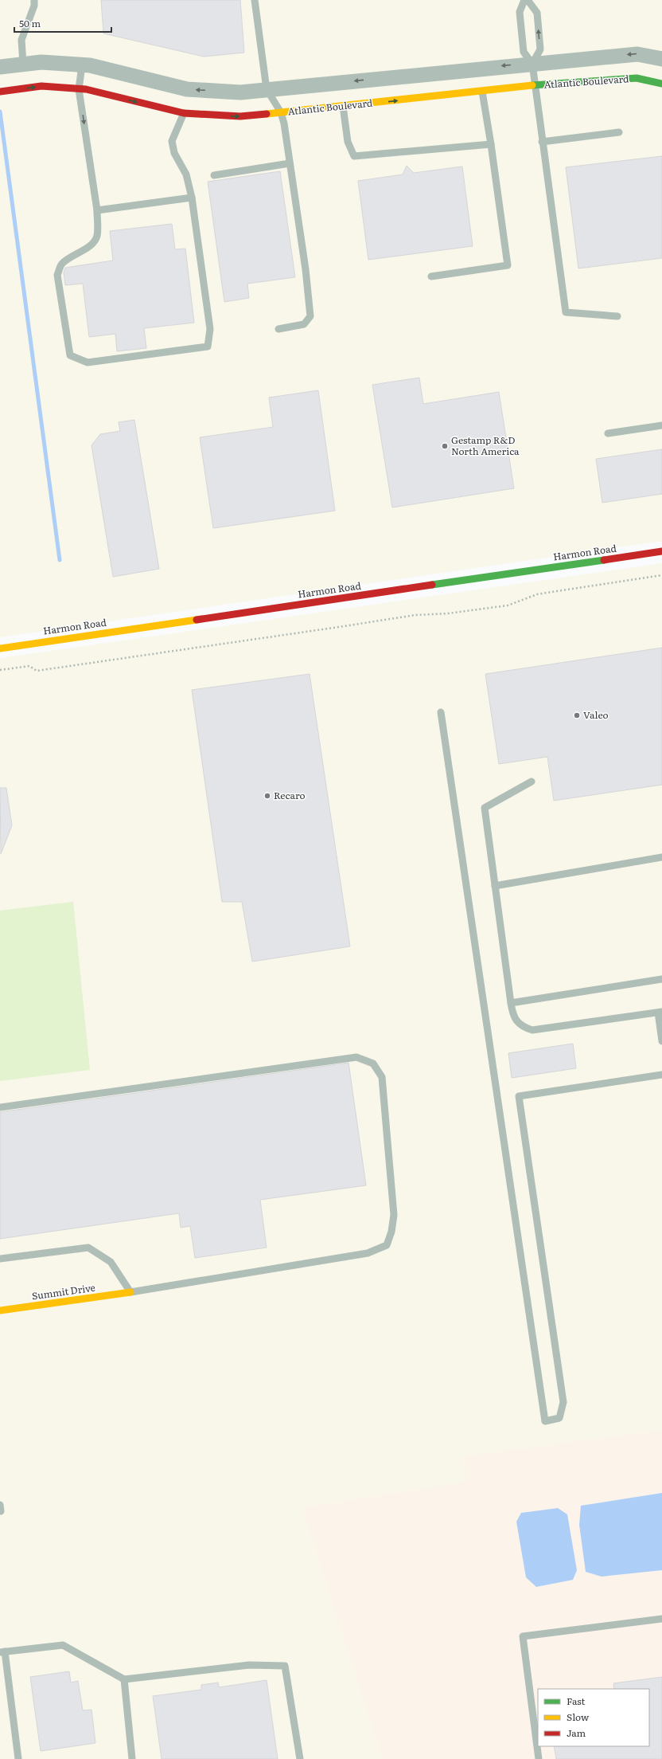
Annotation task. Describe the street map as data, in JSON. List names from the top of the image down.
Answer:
{
  "streets": {
    "street": ["Atlantic Boulevard", "Harmon Road", "Summit Drive"]
  },
  "places": ["Gestamp R&D North America", "Valeo", "Recaro"],
  "legend": ["Fast", "Slow", "Jam"],
  "scale_bar": "50 m"
}
